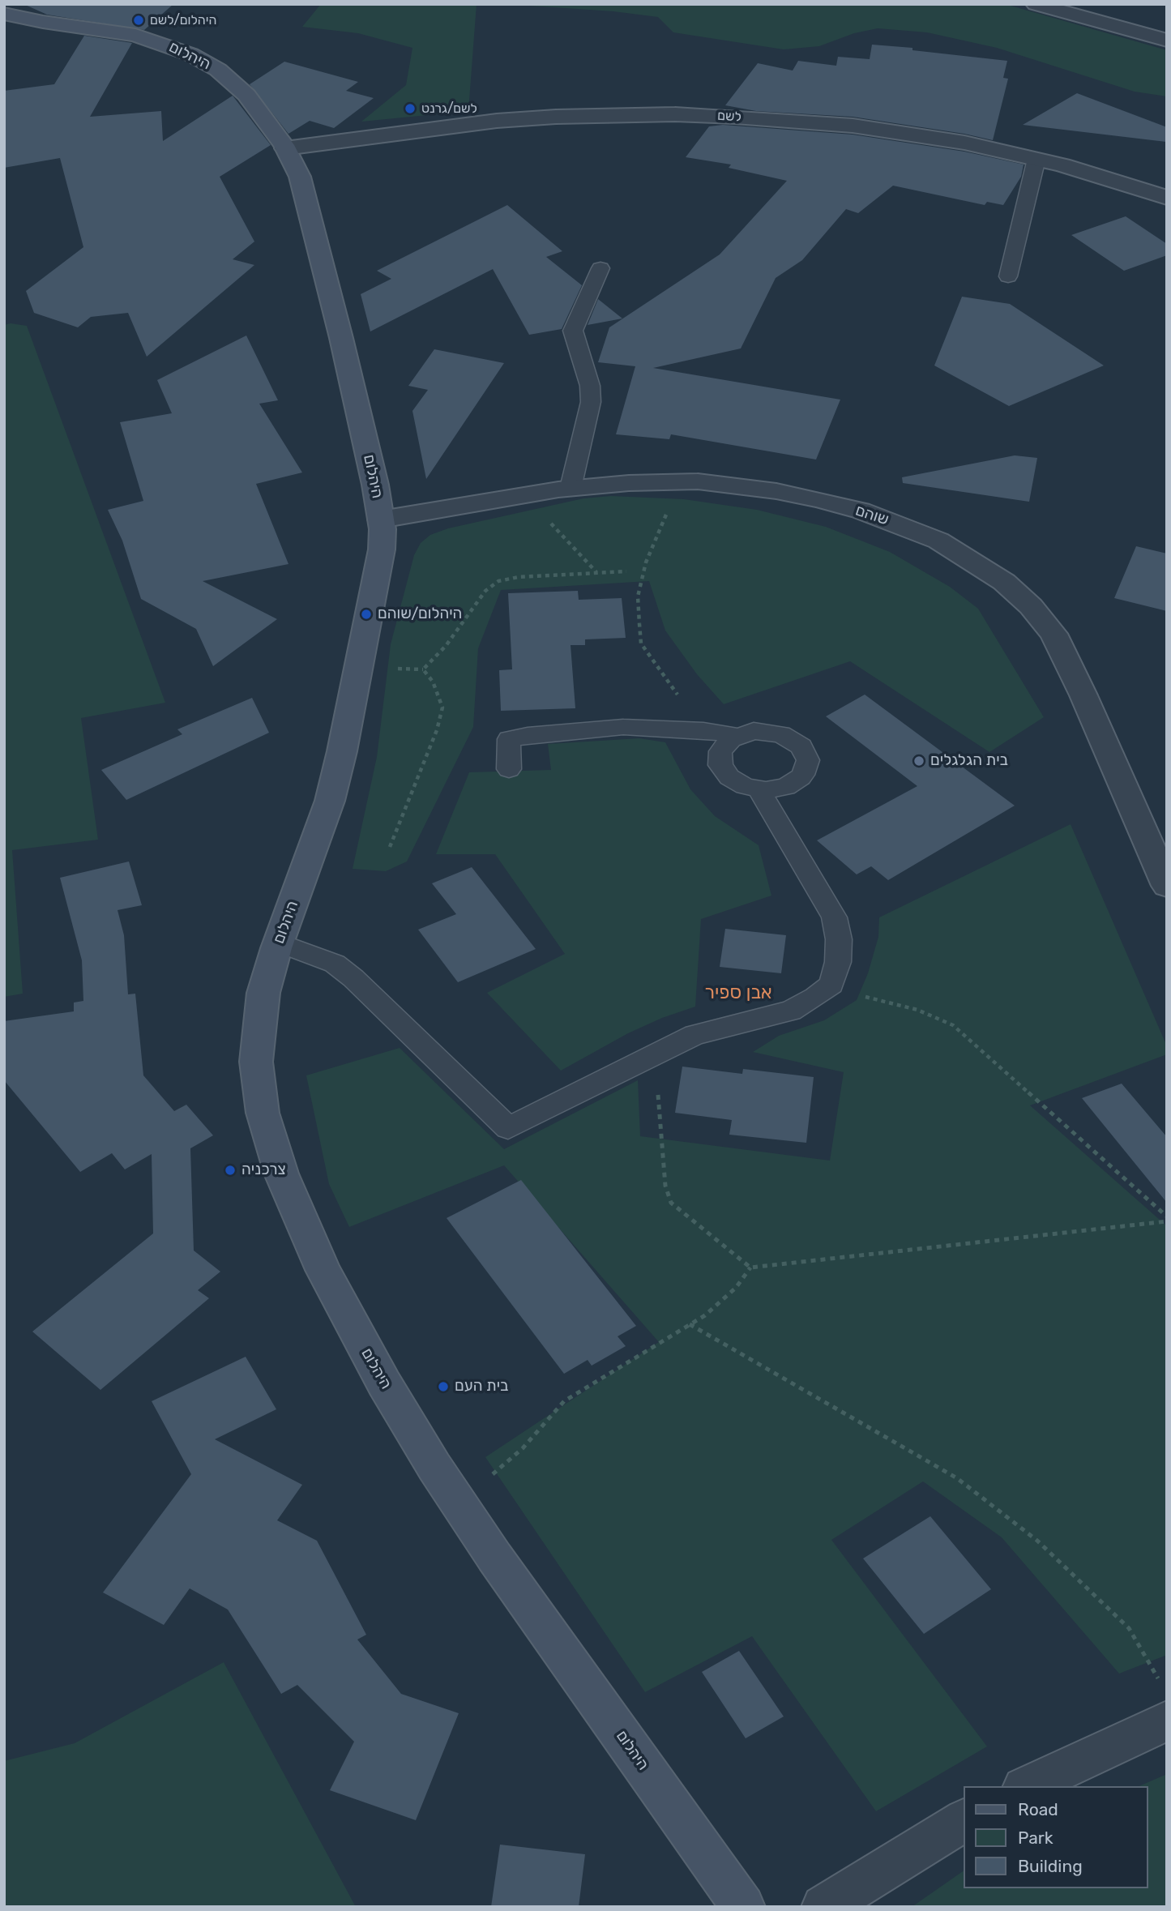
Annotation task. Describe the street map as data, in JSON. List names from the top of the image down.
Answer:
{
  "streets": {
    "street": ["היהלום", "לשם", "שוהם"]
  },
  "crossings": [
    ["היהלום", "לשם"],
    ["היהלום", "שוהם"]
  ],
  "districts": ["אבן ספיר"],
  "places": [
    "היהלום/לשם",
    "לשם/גרנט",
    "היהלום/שוהם",
    "בית הגלגלים",
    "צרכניה",
    "בית העם"
  ],
  "legend": ["Road", "Park", "Building"]
}
